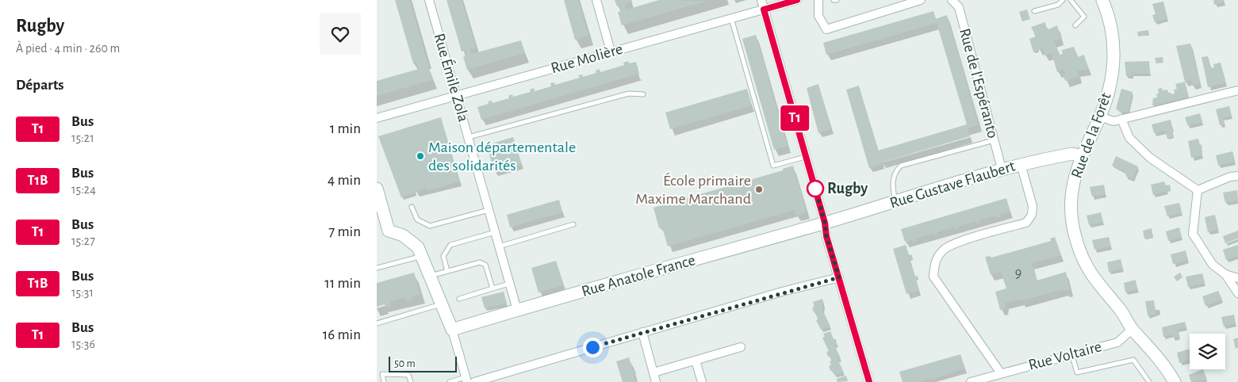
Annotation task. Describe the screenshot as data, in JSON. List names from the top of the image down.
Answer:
{
  "streets": {
    "street": [
      "Rue Molière",
      "Rue Émile Zola",
      "Rue de l'Espéranto",
      "Rue de la Forêt",
      "Rue Gustave Flaubert",
      "Rue Anatole France",
      "Rue Voltaire"
    ]
  },
  "crossings": [
    ["Rue Molière", "Rue Émile Zola"],
    ["Rue Émile Zola", "Rue Anatole France"],
    ["Rue de l'Espéranto", "Rue Gustave Flaubert"],
    ["Rue de la Forêt", "Rue Gustave Flaubert"],
    ["Rue de la Forêt", "Rue Voltaire"],
    ["Rue Gustave Flaubert", "Rue Anatole France"]
  ],
  "places": ["Maison départementale des solidarités", "Rugby", "École primaire Maxime Marchand"],
  "lines": ["bus line T1"],
  "house_numbers": ["9"],
  "scale_bar": "50 m",
  "page": {
    "heading": [
      ["Rugby", "À pied · 4 min · 260 m"],
      "Départs"
    ],
    "on_map": "T1",
    "list": [
      {
        "mark": "T1",
        "name": "Bus",
        "note": "15:21",
        "value": "1 min"
      },
      {
        "mark": "T1B",
        "name": "Bus",
        "note": "15:24",
        "value": "4 min"
      },
      {
        "mark": "T1",
        "name": "Bus",
        "note": "15:27",
        "value": "7 min"
      },
      {
        "mark": "T1B",
        "name": "Bus",
        "note": "15:31",
        "value": "11 min"
      },
      {
        "mark": "T1",
        "name": "Bus",
        "note": "15:36",
        "value": "16 min"
      }
    ],
    "scale": "50 m"
  }
}
